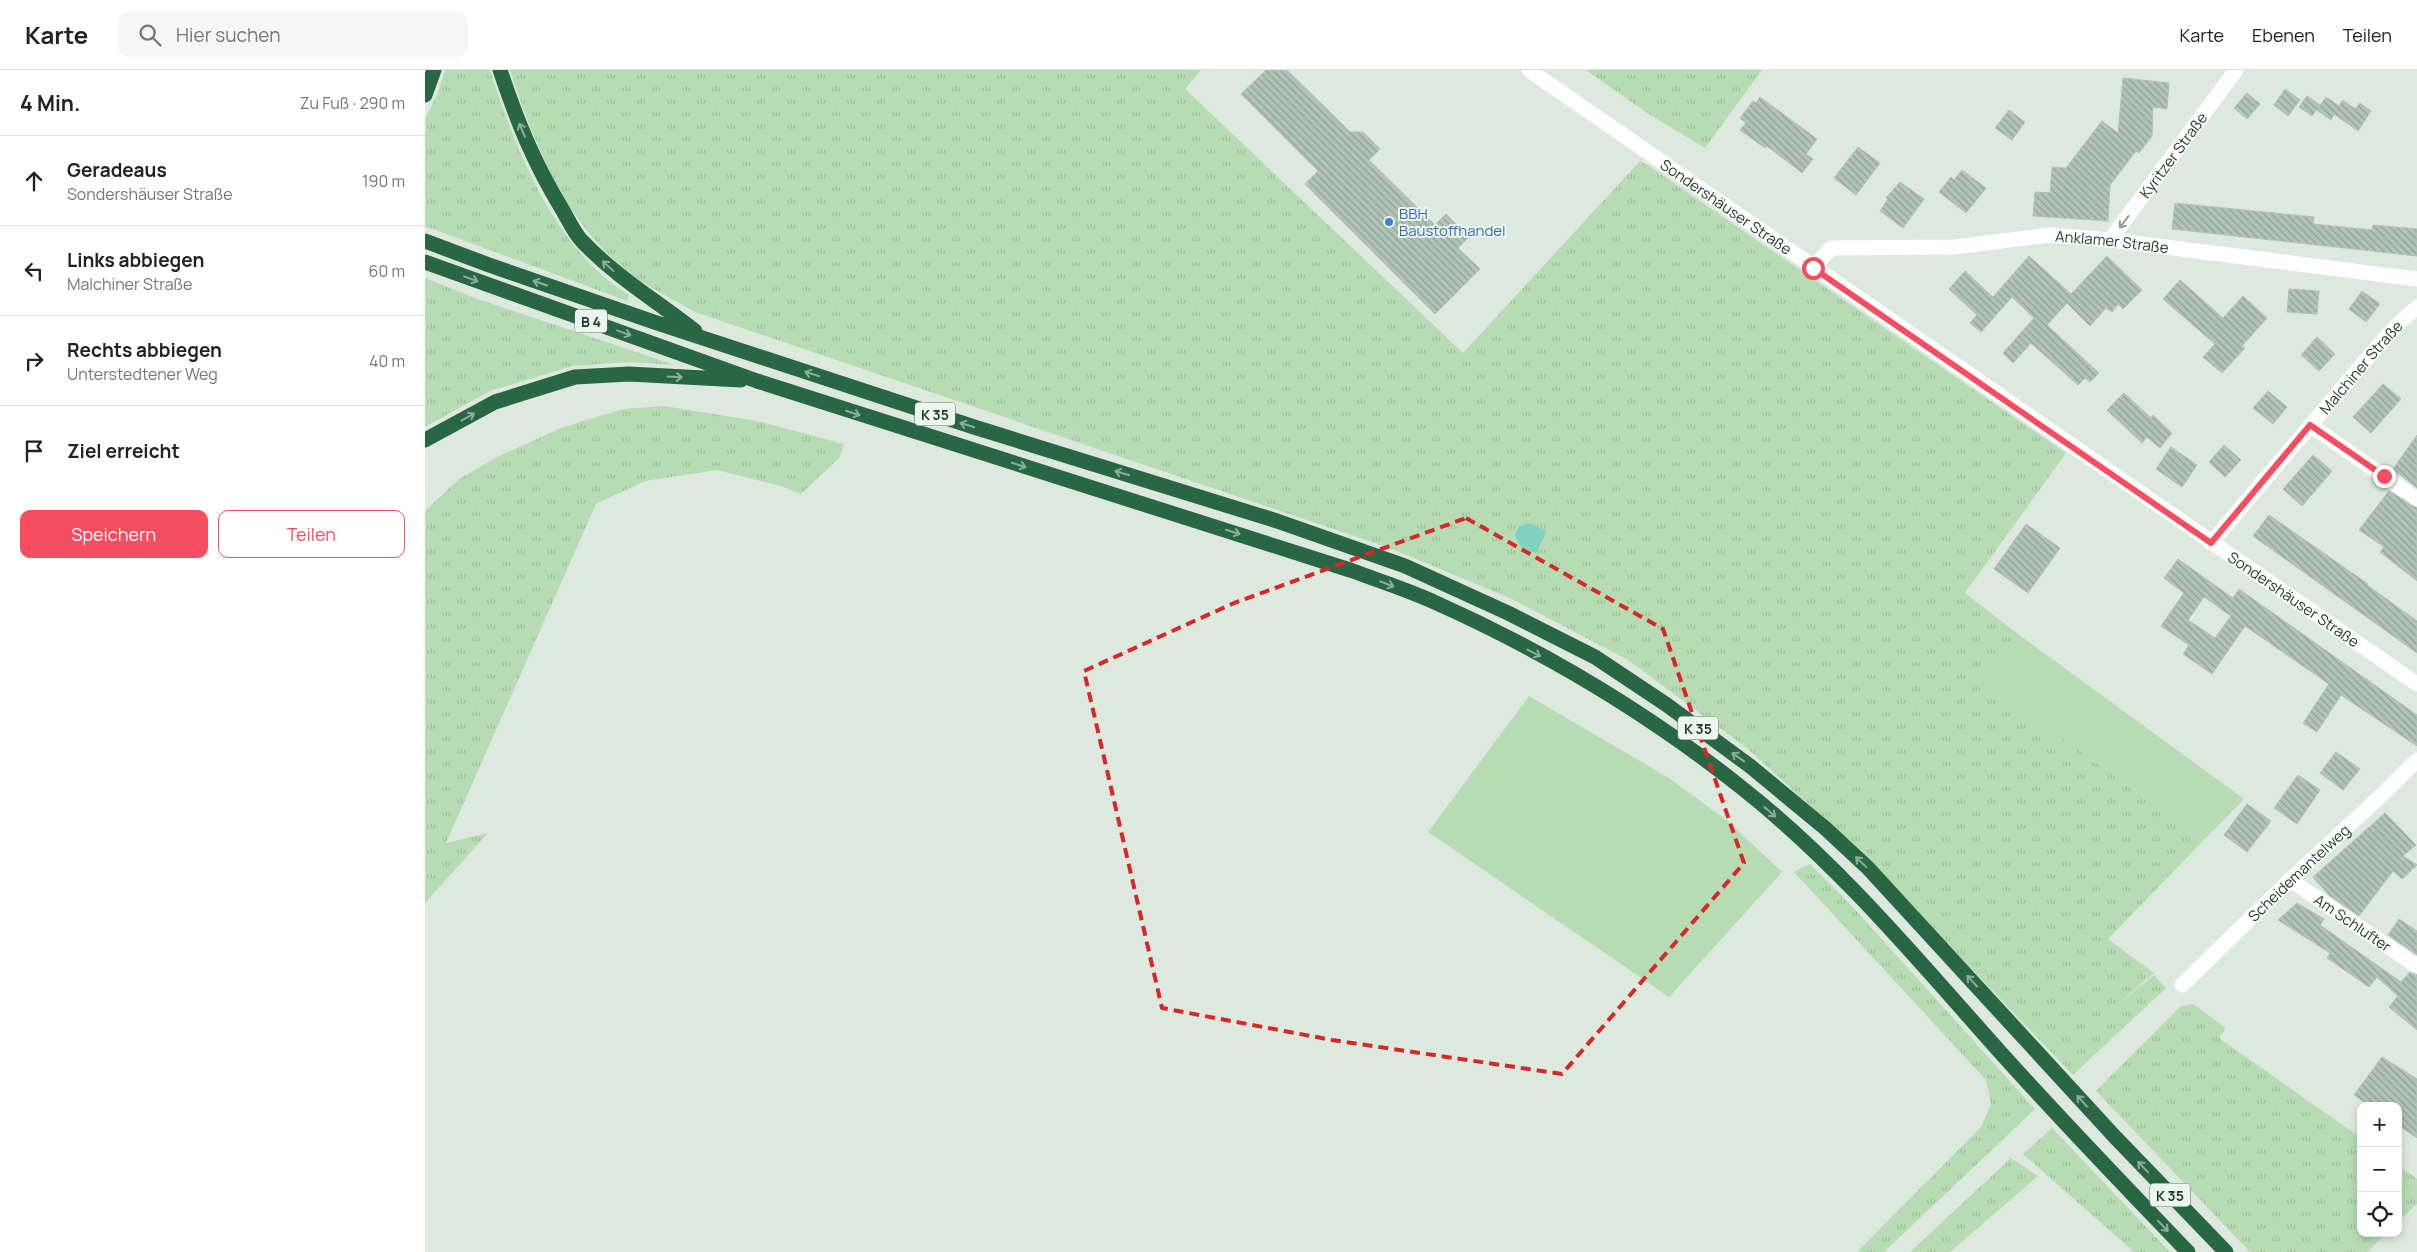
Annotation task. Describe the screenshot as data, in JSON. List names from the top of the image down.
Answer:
{
  "streets": {
    "highway": ["B 4", "K 35"],
    "street": [
      "Kyritzer Straße",
      "Sondershäuser Straße",
      "Anklamer Straße",
      "Malchiner Straße",
      "Scheidemantelweg",
      "Am Schlufter"
    ]
  },
  "crossings": [
    ["Kyritzer Straße", "Anklamer Straße"],
    ["Sondershäuser Straße", "Anklamer Straße"],
    ["Sondershäuser Straße", "Malchiner Straße"],
    ["B 4", "K 35"],
    ["Scheidemantelweg", "Am Schlufter"]
  ],
  "one_way": ["Kyritzer Straße"],
  "places": ["BBH Baustoffhandel"],
  "page": {
    "header": "Karte",
    "search": "Hier suchen",
    "nav": ["Karte", "Ebenen", "Teilen"],
    "heading": ["4 Min.", "Zu Fuß · 290 m"],
    "list": [
      ["Geradeaus", "Sondershäuser Straße", "190 m"],
      ["Links abbiegen", "Malchiner Straße", "60 m"],
      ["Rechts abbiegen", "Unterstedtener Weg", "40 m"],
      "Ziel erreicht"
    ],
    "buttons": ["Speichern", "Teilen"],
    "map_buttons": ["+", "−"]
  }
}
